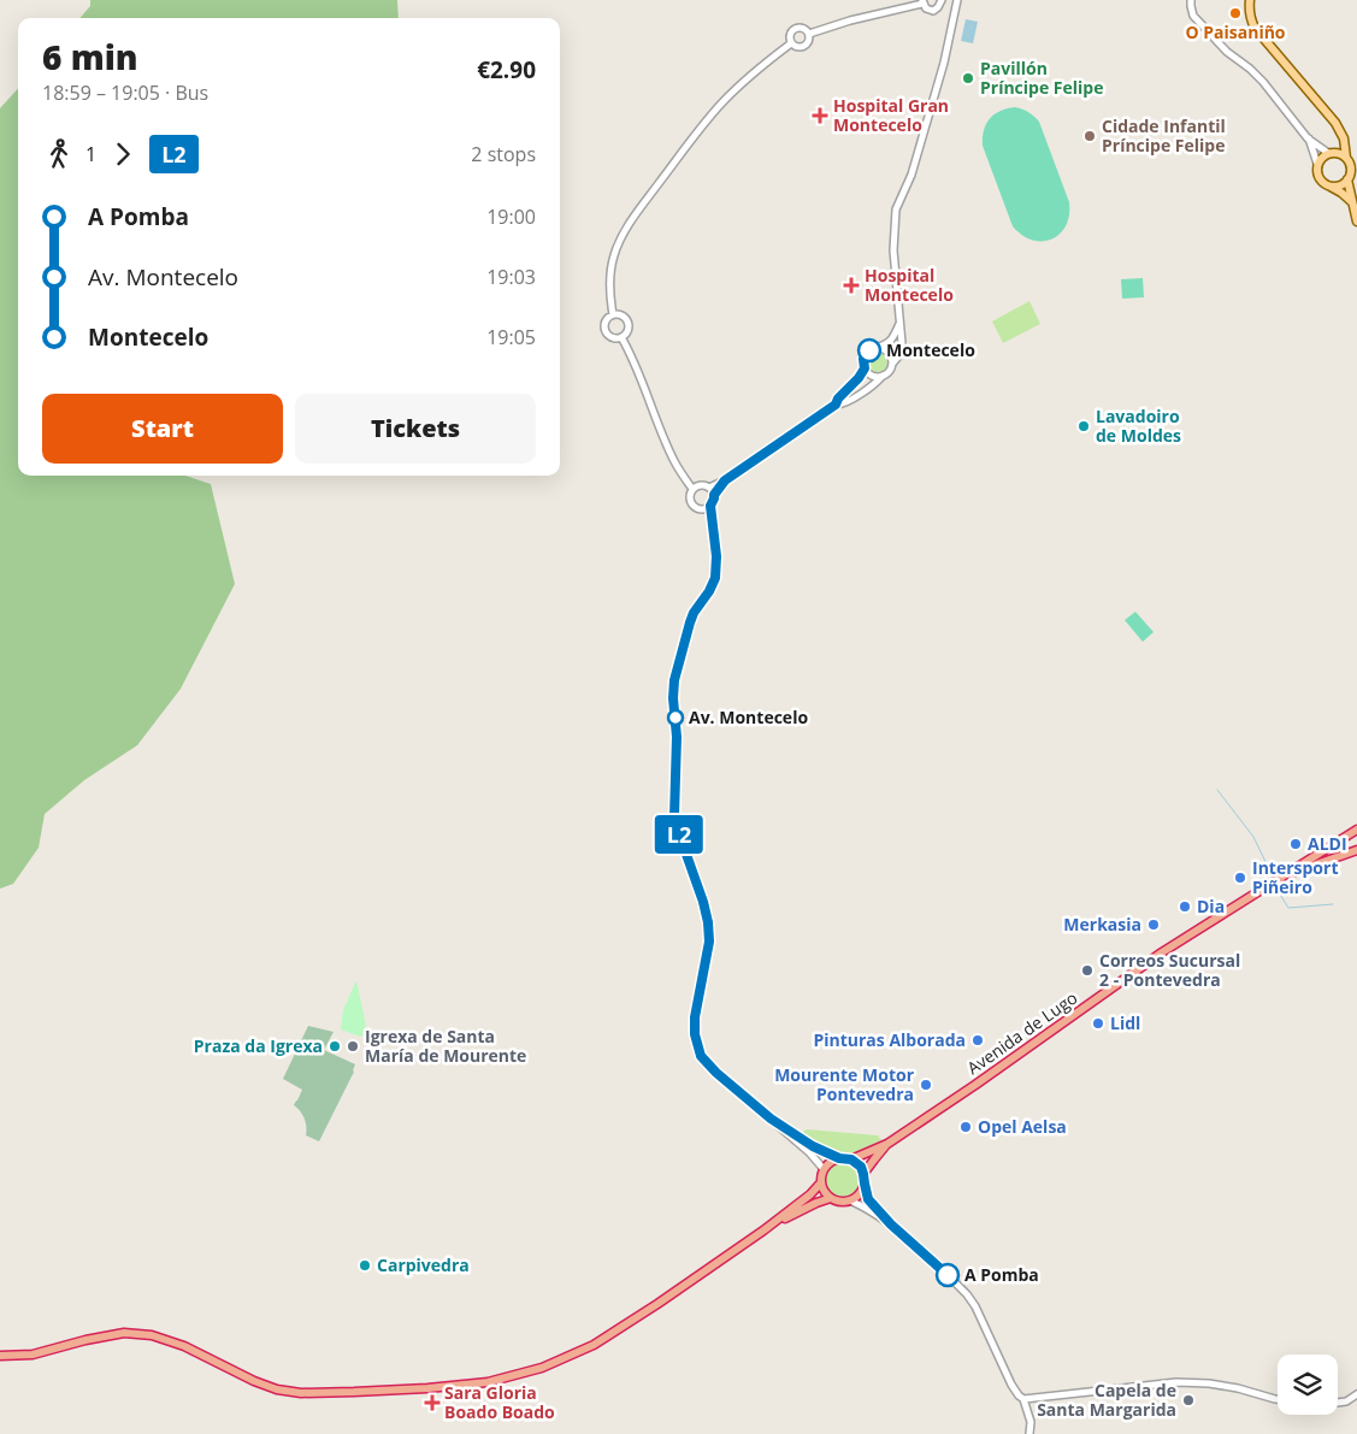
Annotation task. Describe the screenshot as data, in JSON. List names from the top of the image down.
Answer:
{
  "streets": {
    "highway": ["Avenida de Lugo"]
  },
  "places": {
    "other": [
      "O Paisaniño",
      "Pavillón Príncipe Felipe",
      "Cidade Infantil Príncipe Felipe",
      "Montecelo",
      "Lavadoiro de Moldes",
      "Av. Montecelo",
      "ALDI",
      "Intersport Piñeiro",
      "Dia",
      "Merkasia",
      "Correos Sucursal 2 - Pontevedra",
      "Lidl",
      "Pinturas Alborada",
      "Praza da Igrexa",
      "Igrexa de Santa María de Mourente",
      "Mourente Motor Pontevedra",
      "Opel Aelsa",
      "Carpivedra",
      "A Pomba",
      "Capela de Santa Margarida"
    ],
    "health": ["Hospital Gran Montecelo", "Hospital Montecelo", "Sara Gloria Boado Boado"]
  },
  "lines": ["bus line L2"],
  "page": {
    "on_map": "L2",
    "heading": ["6 min", "18:59 – 19:05 · Bus", "€2.90"],
    "legs": ["1", "L2", "2 stops"],
    "list": [
      {
        "name": "A Pomba",
        "value": "19:00"
      },
      {
        "name": "Av. Montecelo",
        "value": "19:03"
      },
      {
        "name": "Montecelo",
        "value": "19:05"
      }
    ],
    "buttons": ["Start", "Tickets"]
  }
}
